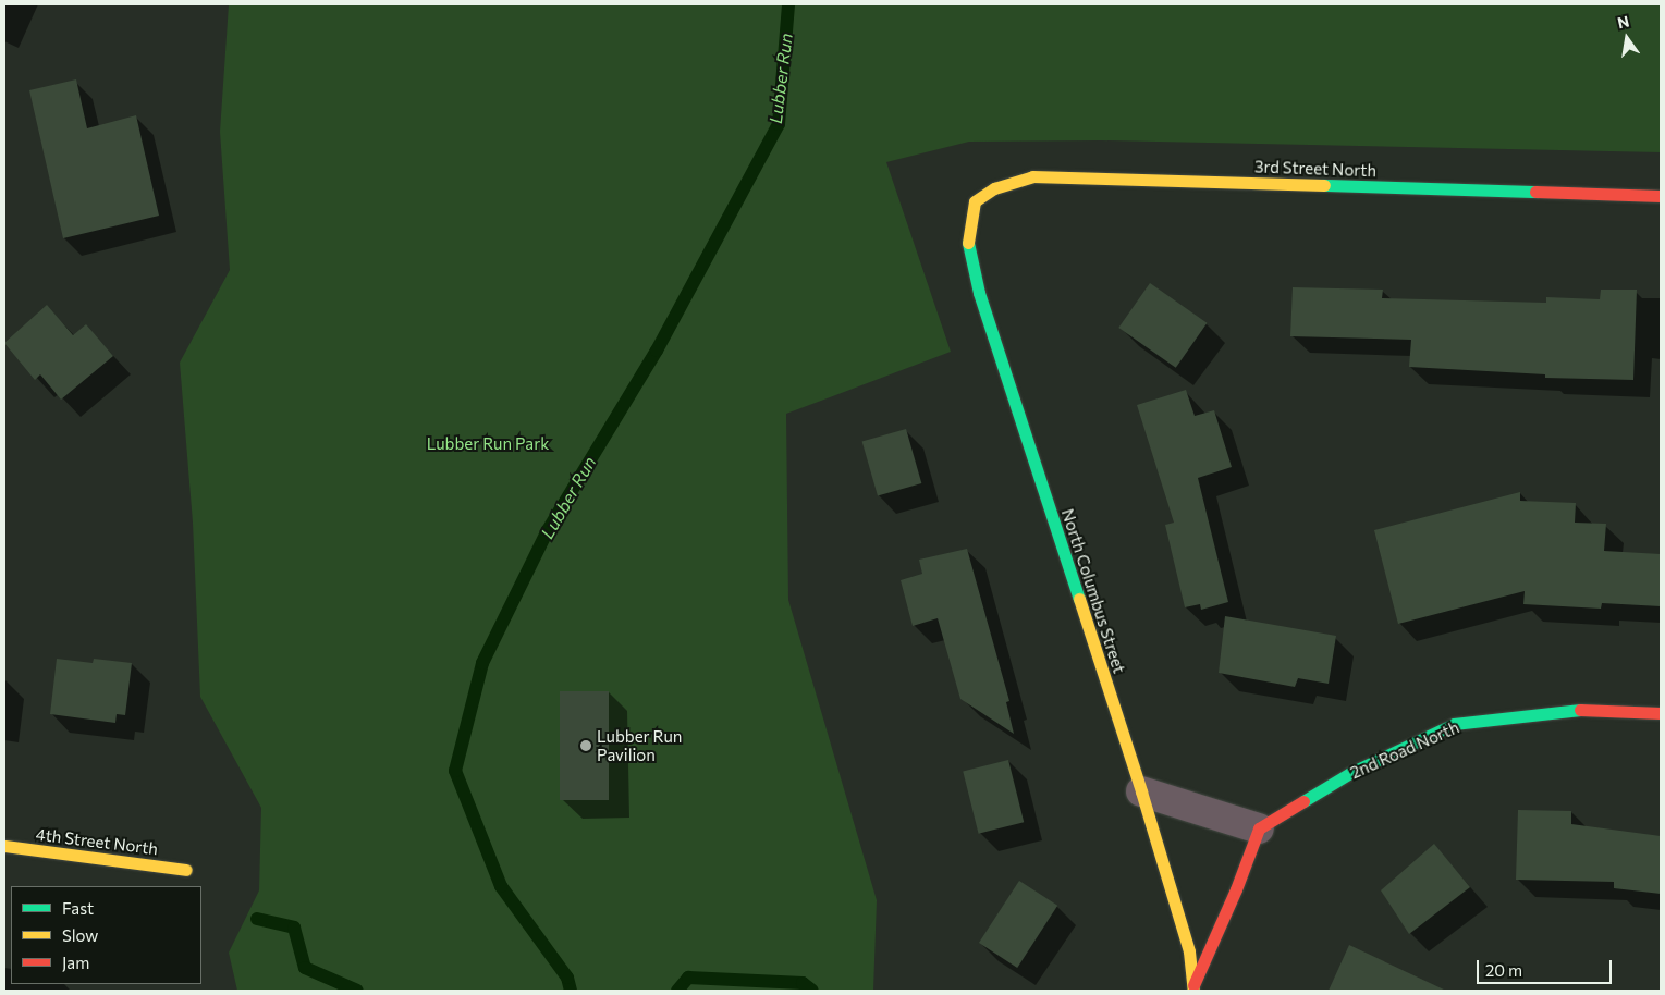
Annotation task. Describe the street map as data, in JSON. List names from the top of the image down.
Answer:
{
  "streets": {
    "street": [
      "3rd Street North",
      "North Columbus Street",
      "2nd Road North",
      "4th Street North"
    ]
  },
  "crossings": [
    ["3rd Street North", "North Columbus Street"]
  ],
  "water": ["Lubber Run"],
  "parks": ["Lubber Run Park"],
  "places": ["Lubber Run Pavilion"],
  "legend": ["Fast", "Slow", "Jam"],
  "scale_bar": "20 m",
  "north": "top"
}
